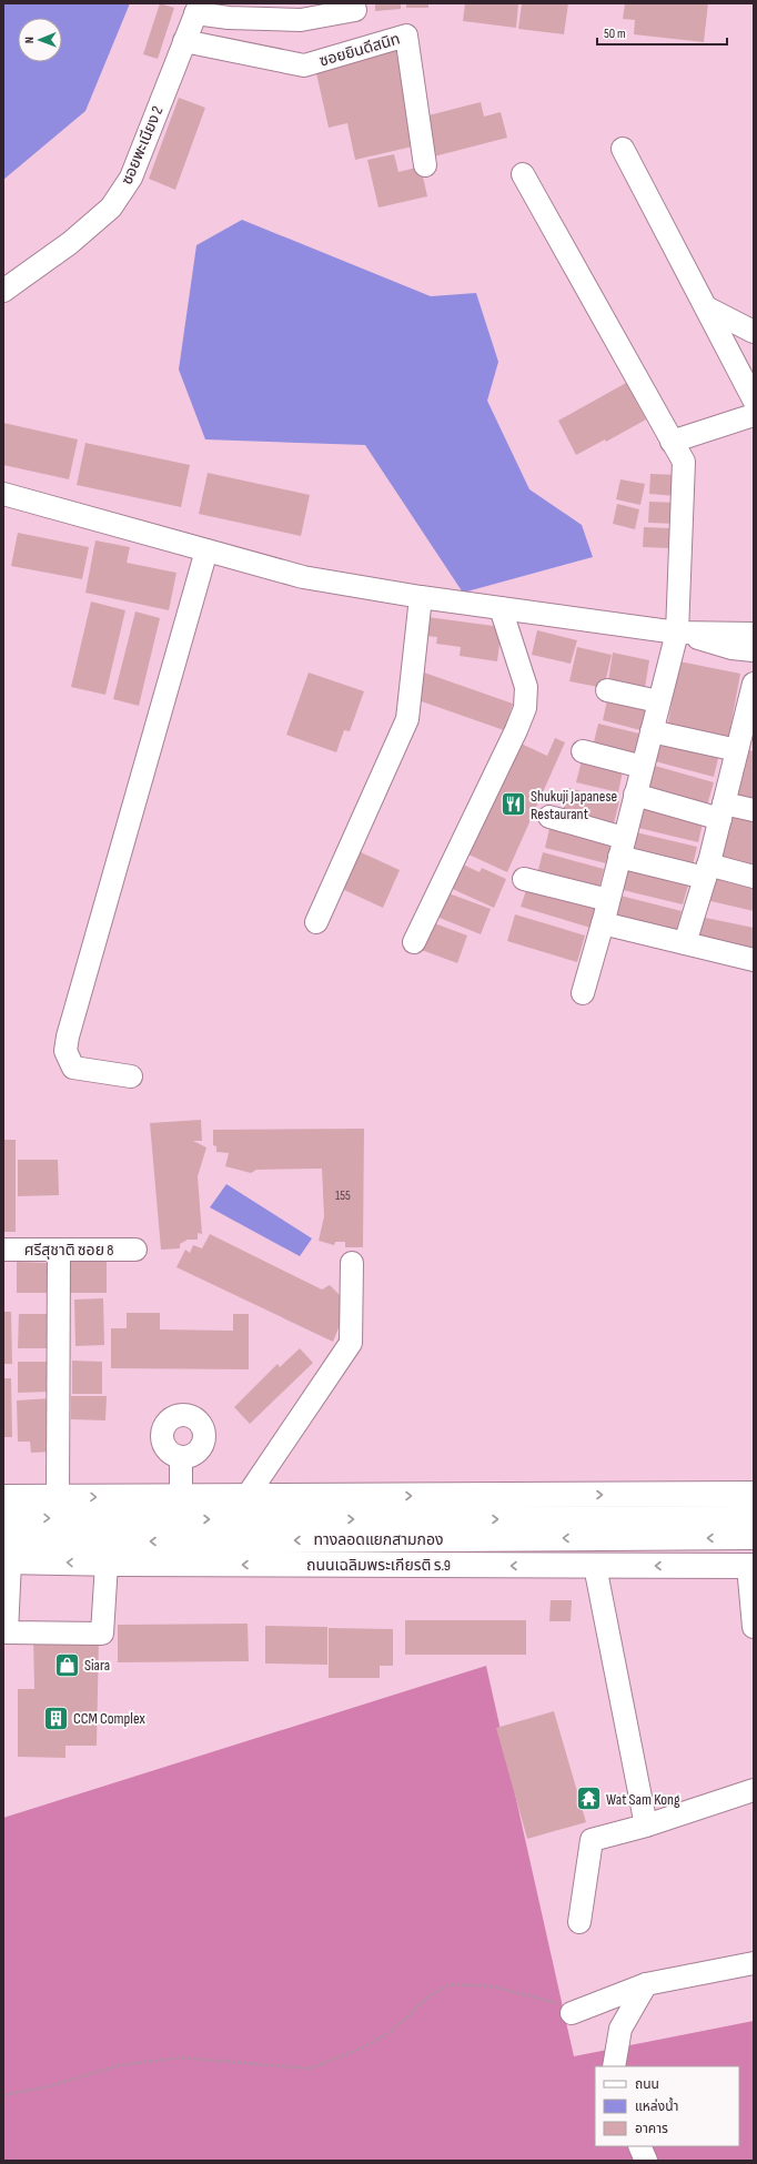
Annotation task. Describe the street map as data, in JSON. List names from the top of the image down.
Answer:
{
  "streets": {
    "main road": ["ทางลอดแยกสามกอง", "ถนนเฉลิมพระเกียรติ ร.9"],
    "street": ["ซอยยินดีสนิท", "ซอยพะเนียง 2", "ศรีสุชาติ ซอย 8"]
  },
  "crossings": [
    ["ซอยยินดีสนิท", "ซอยพะเนียง 2"],
    ["ทางลอดแยกสามกอง", "ถนนเฉลิมพระเกียรติ ร.9"]
  ],
  "places": {
    "restaurant": ["Shukuji Japanese Restaurant"],
    "shop": ["Siara"],
    "building": ["CCM Complex"],
    "temple": ["Wat Sam Kong"]
  },
  "house_numbers": ["155"],
  "legend": ["ถนน", "แหล่งน้ำ", "อาคาร"],
  "scale_bar": "50 m",
  "north": "left"
}
